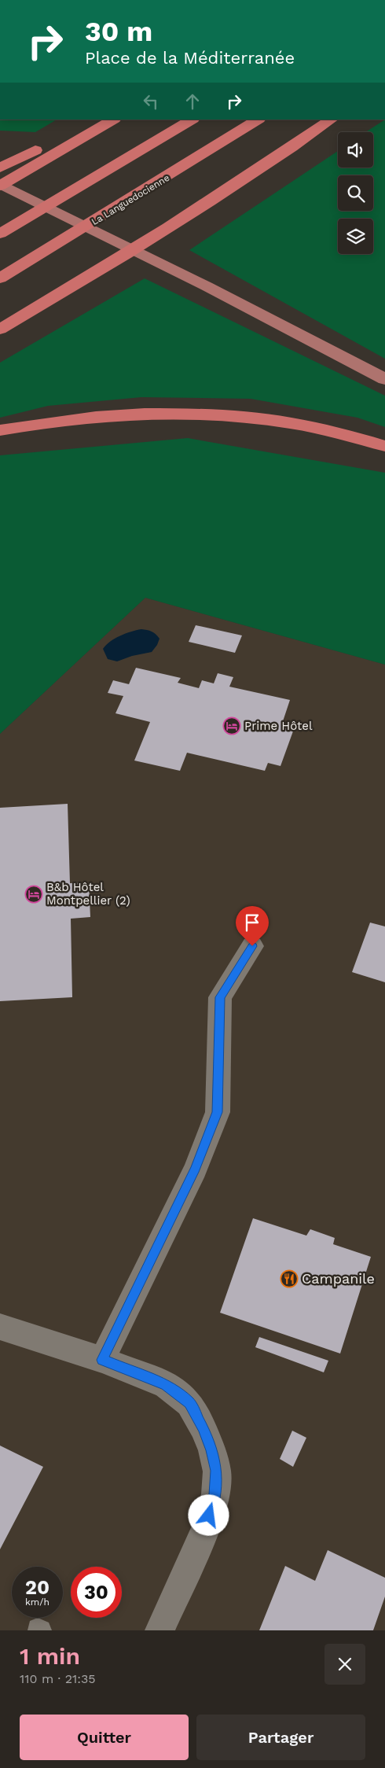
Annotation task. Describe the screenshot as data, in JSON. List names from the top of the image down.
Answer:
{
  "streets": {
    "highway": ["La Languedocienne"]
  },
  "places": {
    "hotel": ["Prime Hôtel", "B&b Hôtel Montpellier (2)"],
    "restaurant": ["Campanile"]
  },
  "page": {
    "turn": ["30 m", "Place de la Méditerranée"],
    "speed": "20 km/h",
    "limit": "30",
    "heading": ["1 min", "110 m · 21:35"],
    "buttons": ["Quitter", "Partager"]
  }
}
